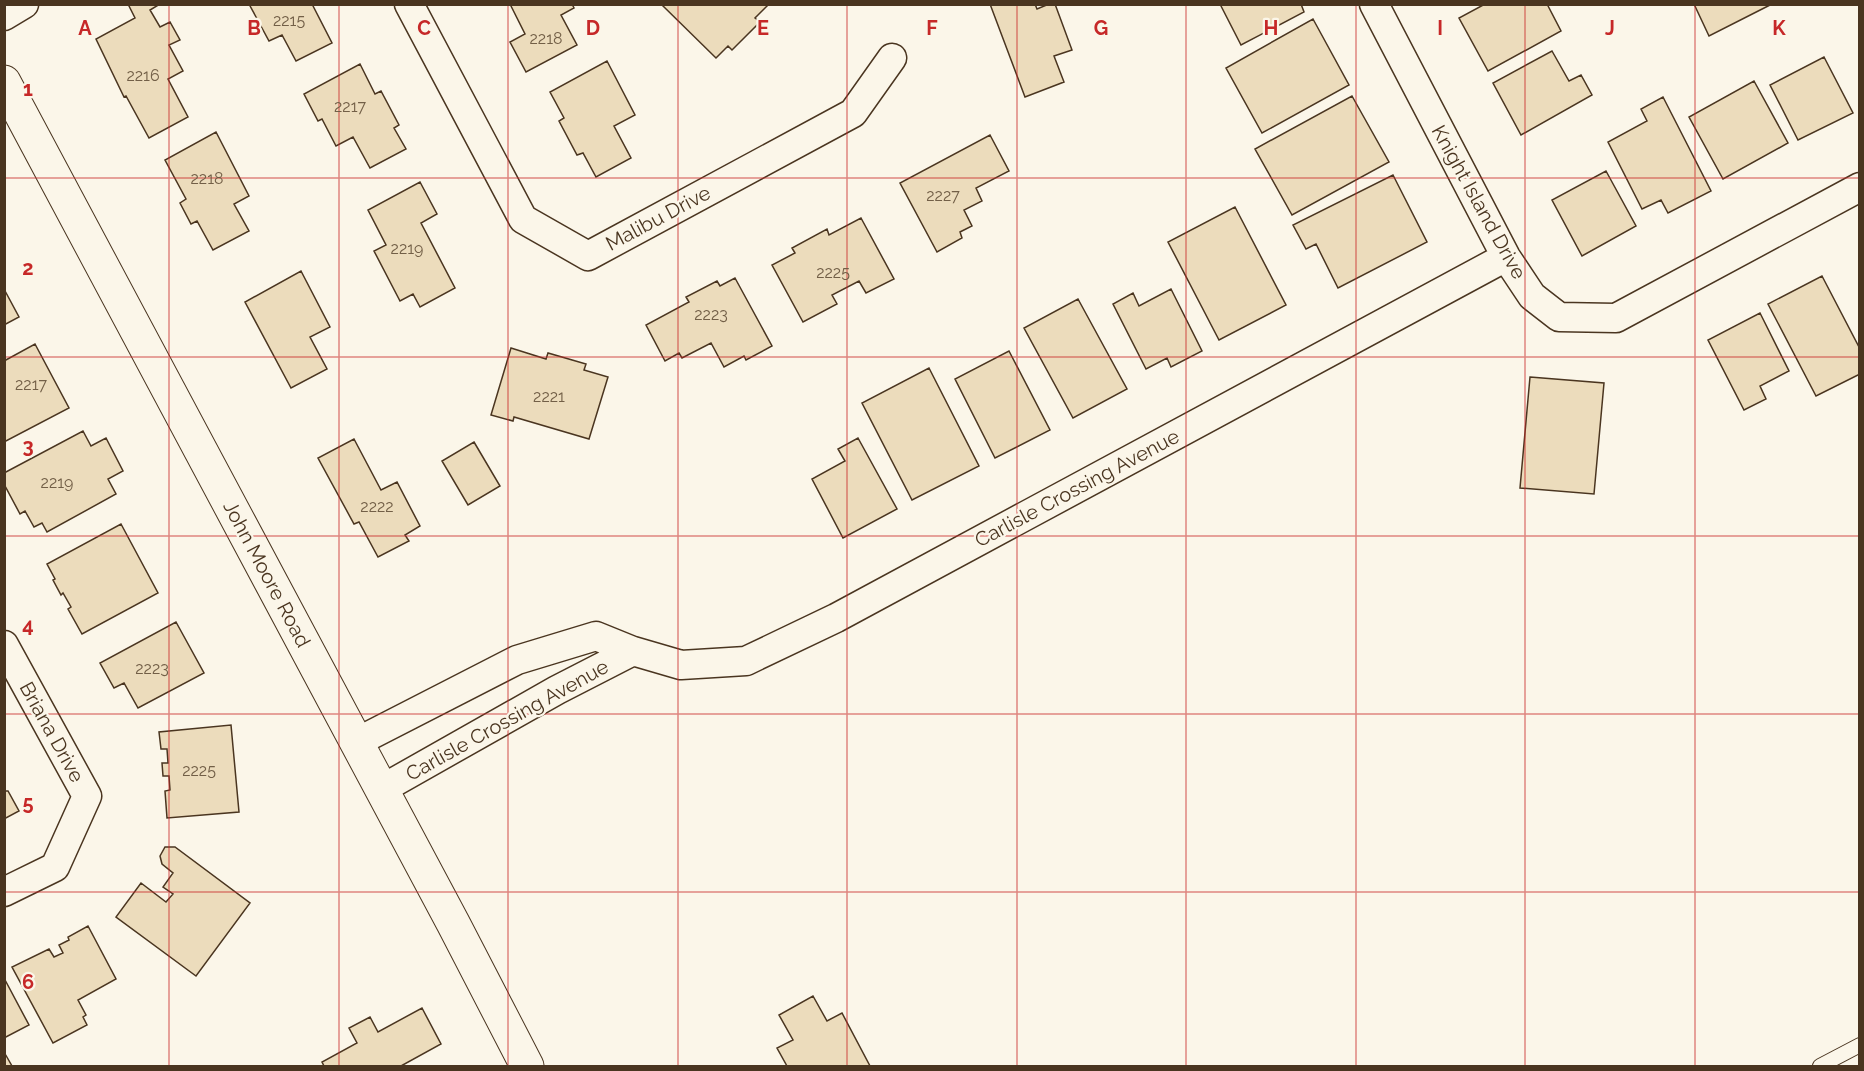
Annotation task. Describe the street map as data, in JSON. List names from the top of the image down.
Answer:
{
  "streets": {
    "street": [
      "Knight Island Drive",
      "Malibu Drive",
      "Carlisle Crossing Avenue",
      "John Moore Road",
      "Briana Drive"
    ]
  },
  "crossings": [
    ["Knight Island Drive", "Carlisle Crossing Avenue"],
    ["Carlisle Crossing Avenue", "John Moore Road"]
  ],
  "house_numbers": [
    "2215",
    "2218",
    "2216",
    "2217",
    "2218",
    "2227",
    "2219",
    "2225",
    "2223",
    "2217",
    "2221",
    "2219",
    "2222",
    "2223",
    "2225"
  ],
  "grid": {
    "columns": [
      "A",
      "B",
      "C",
      "D",
      "E",
      "F",
      "G",
      "H",
      "I",
      "J",
      "K"
    ],
    "rows": [
      "1",
      "2",
      "3",
      "4",
      "5",
      "6"
    ]
  }
}
